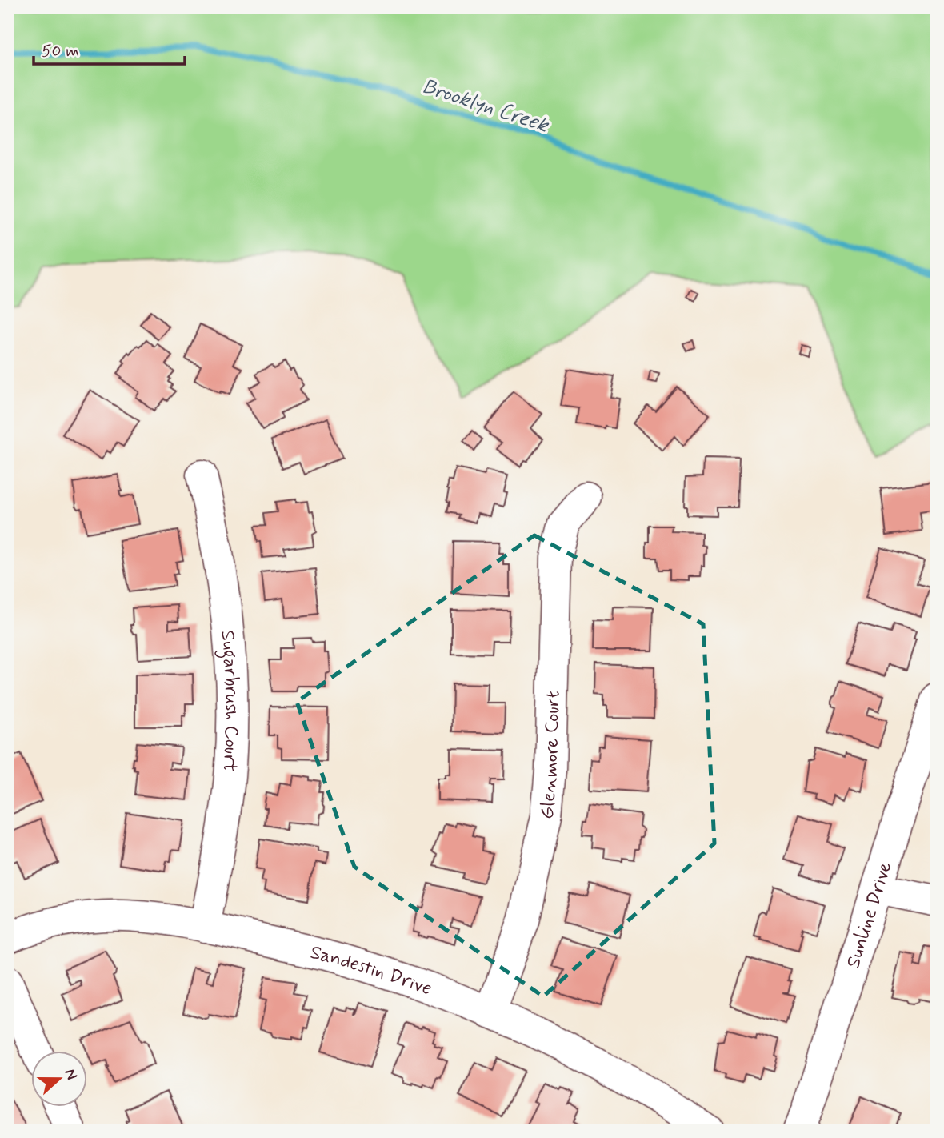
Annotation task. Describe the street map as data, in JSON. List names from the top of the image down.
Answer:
{
  "streets": {
    "street": [
      "Sugarbrush Court",
      "Glenmore Court",
      "Sunline Drive",
      "Sandestin Drive"
    ]
  },
  "crossings": [
    ["Sugarbrush Court", "Sandestin Drive"],
    ["Glenmore Court", "Sandestin Drive"]
  ],
  "water": ["Brooklyn Creek"],
  "scale_bar": "50 m",
  "north": "right"
}
